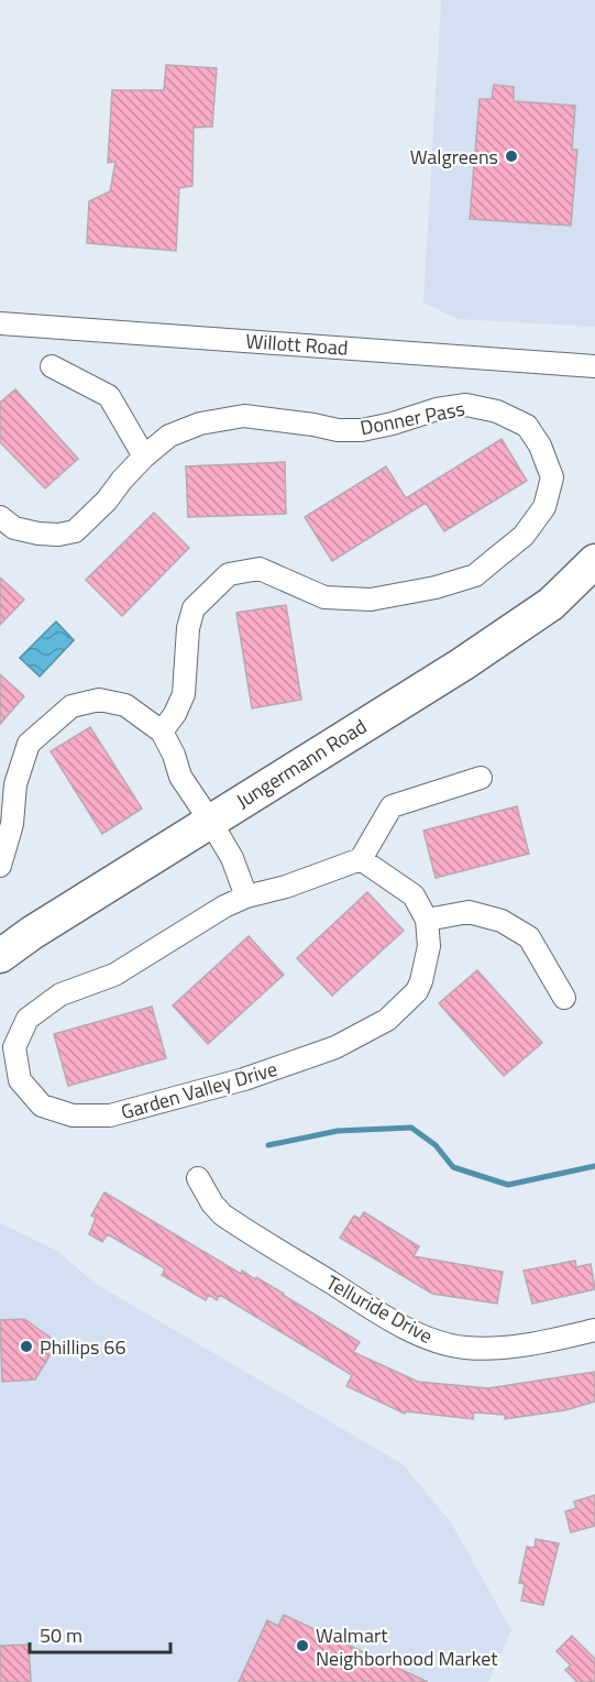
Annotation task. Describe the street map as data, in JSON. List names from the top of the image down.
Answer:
{
  "streets": {
    "main road": ["Jungermann Road"],
    "street": [
      "Willott Road",
      "Donner Pass",
      "Garden Valley Drive",
      "Telluride Drive"
    ]
  },
  "places": ["Walgreens", "Phillips 66", "Walmart Neighborhood Market"],
  "scale_bar": "50 m"
}
